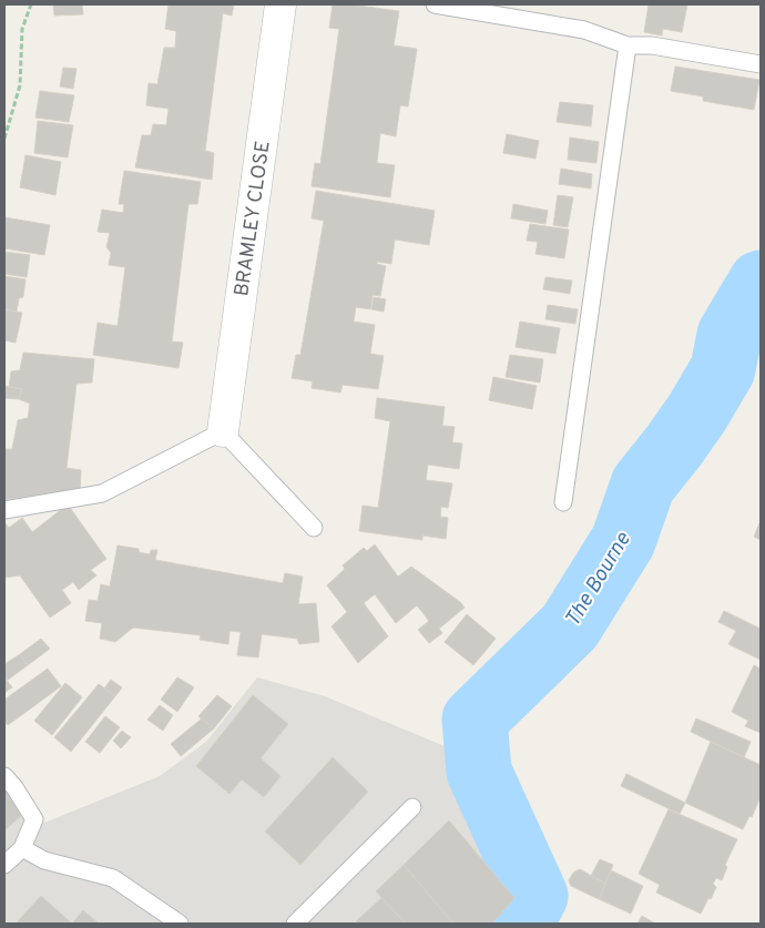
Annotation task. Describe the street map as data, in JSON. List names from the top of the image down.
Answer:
{
  "streets": {
    "street": ["BRAMLEY CLOSE"]
  },
  "water": ["The Bourne"]
}
